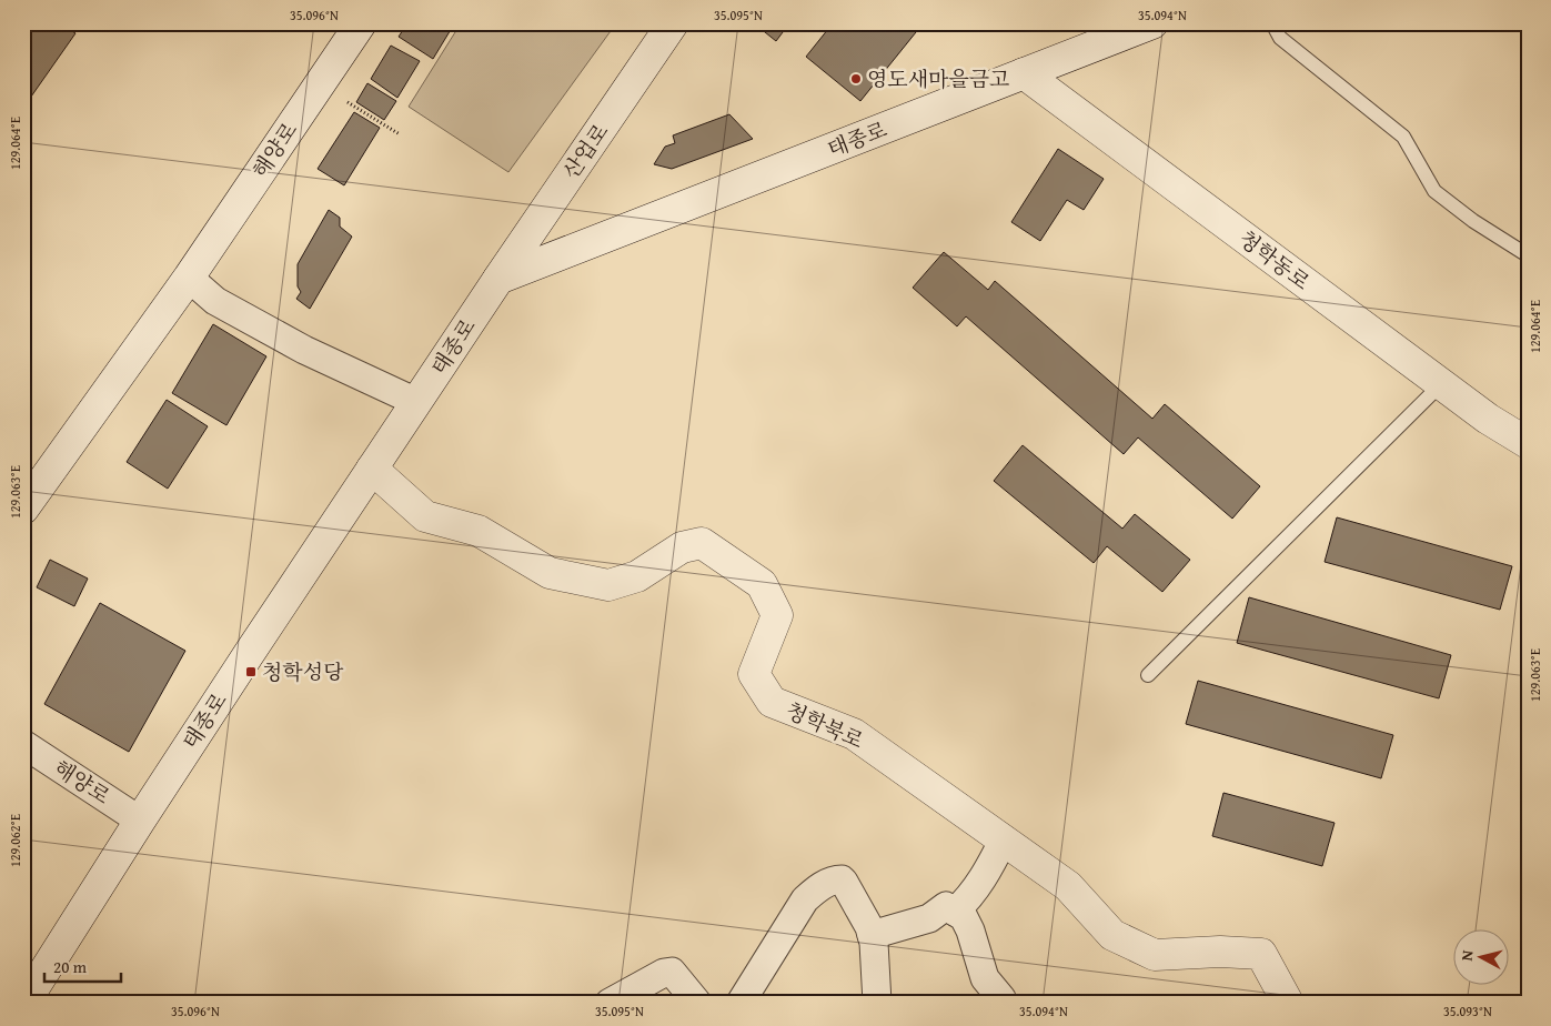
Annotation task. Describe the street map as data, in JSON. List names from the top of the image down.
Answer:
{
  "streets": {
    "main road": [
      "태종로",
      "해양로",
      "산업로",
      "청학동로",
      "청학북로"
    ]
  },
  "crossings": [
    ["태종로", "해양로"],
    ["태종로", "산업로"],
    ["태종로", "청학동로"],
    ["태종로", "청학북로"]
  ],
  "places": {
    "other": ["영도새마을금고"],
    "transit": ["청학성당"]
  },
  "scale_bar": "20 m",
  "north": "left",
  "coordinates": [
    "35.096°N",
    "35.095°N",
    "35.094°N",
    "129.064°E",
    "129.063°E",
    "129.062°E",
    "35.093°N"
  ]
}
